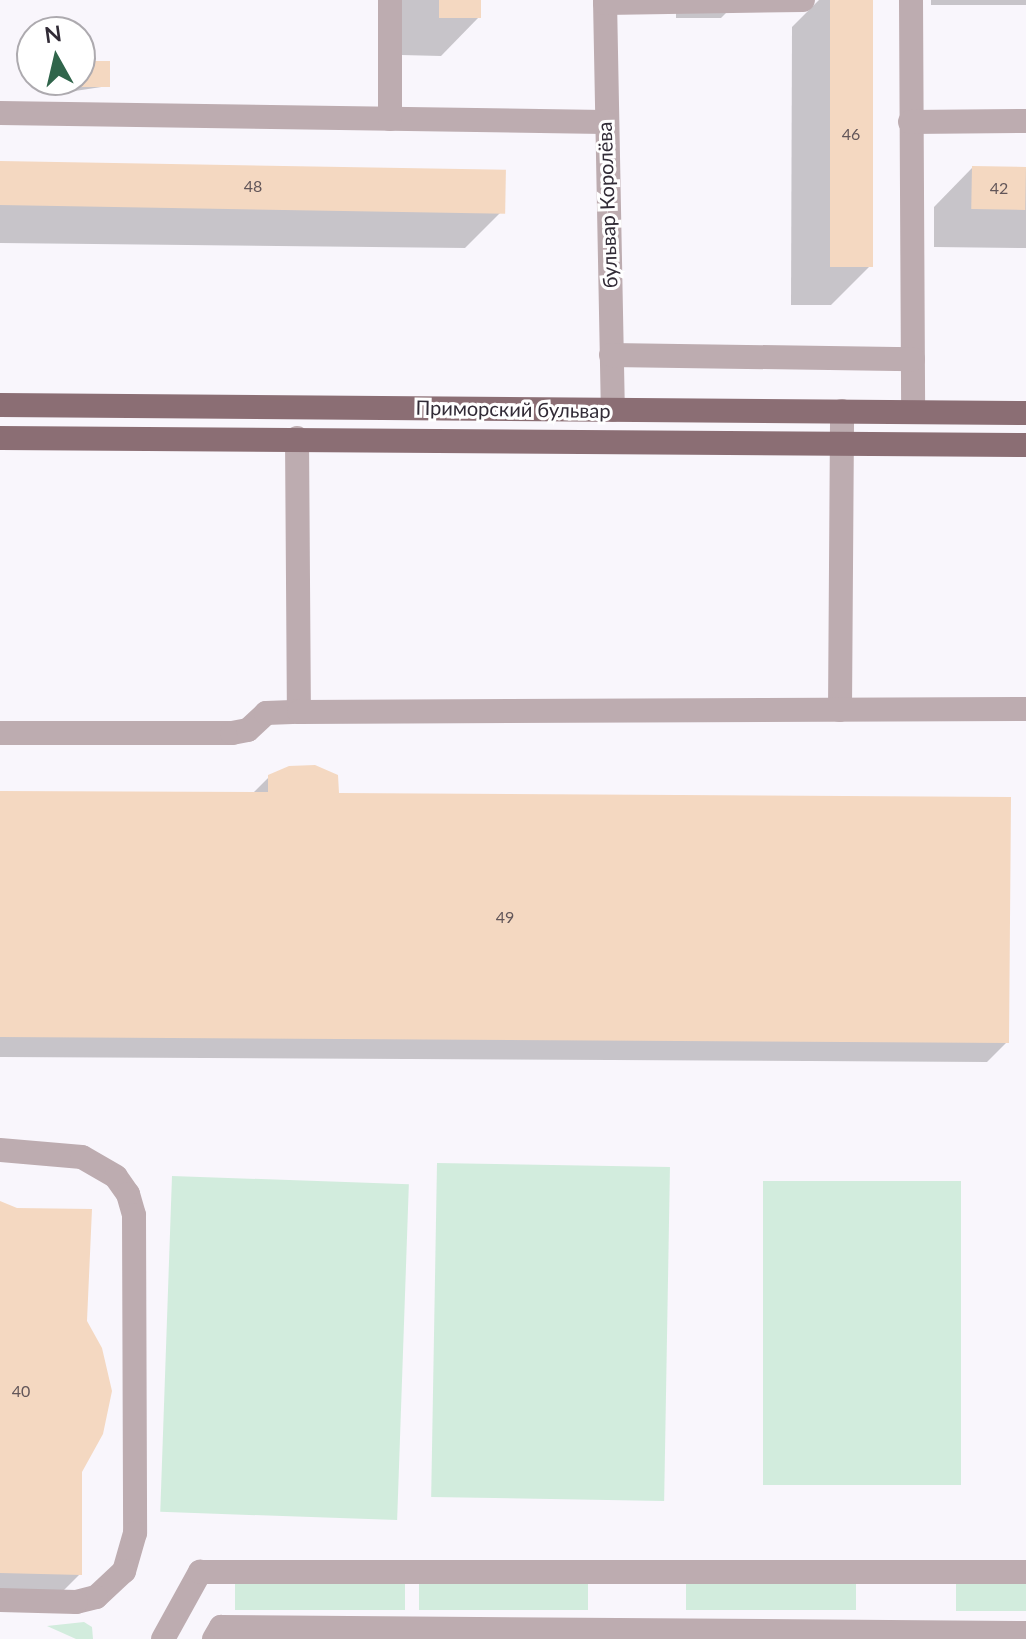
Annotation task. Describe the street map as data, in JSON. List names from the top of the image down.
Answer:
{
  "streets": {
    "main road": ["Приморский бульвар"],
    "street": ["бульвар Королёва"]
  },
  "crossings": [
    ["бульвар Королёва", "Приморский бульвар"]
  ],
  "house_numbers": [
    "46",
    "48",
    "42",
    "49",
    "40"
  ],
  "north": "top"
}
